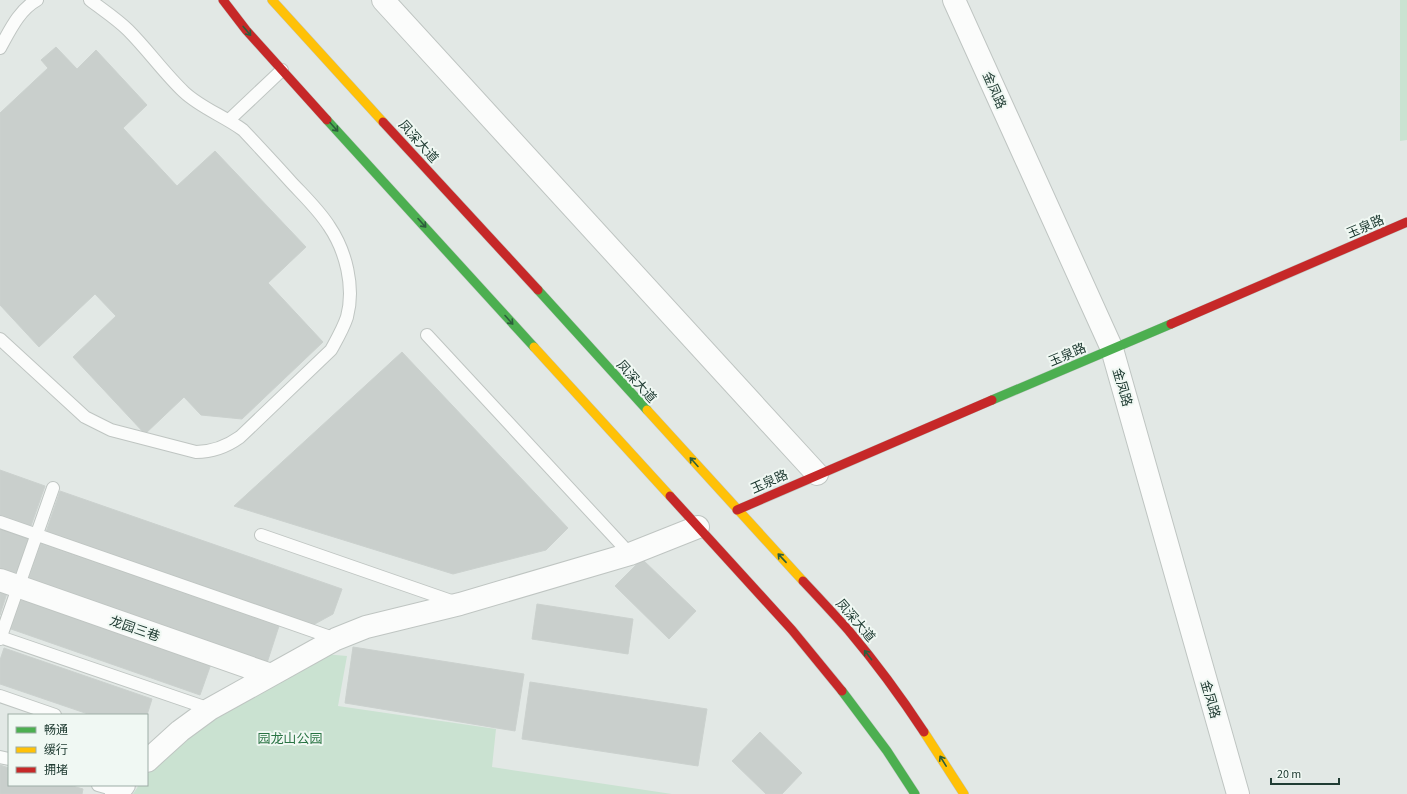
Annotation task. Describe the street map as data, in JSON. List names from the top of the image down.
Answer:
{
  "streets": {
    "main road": ["凤深大道", "玉泉路"],
    "street": ["金凤路", "龙园三巷"]
  },
  "crossings": [
    ["金凤路", "玉泉路"],
    ["凤深大道", "玉泉路"]
  ],
  "parks": ["园龙山公园"],
  "legend": ["畅通", "缓行", "拥堵"],
  "scale_bar": "20 m"
}
